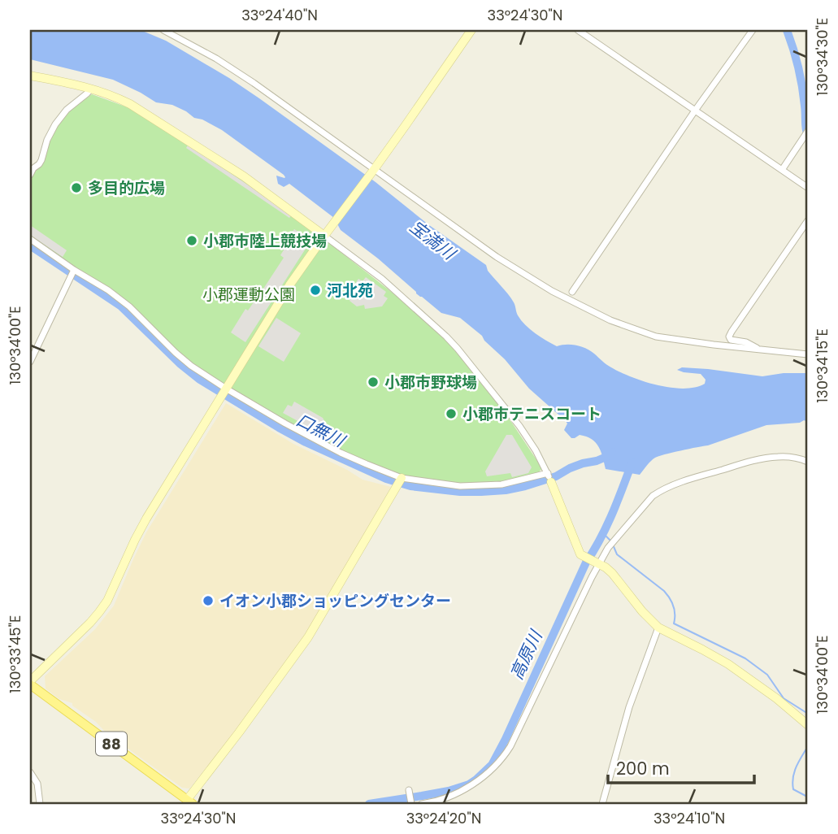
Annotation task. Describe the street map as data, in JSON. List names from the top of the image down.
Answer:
{
  "streets": {
    "main road": ["88"]
  },
  "water": ["宝満川", "口無川", "高原川"],
  "parks": ["小郡運動公園"],
  "places": [
    "多目的広場",
    "小郡市陸上競技場",
    "河北苑",
    "小郡市野球場",
    "小郡市テニスコート",
    "イオン小郡ショッピングセンター"
  ],
  "scale_bar": "200 m",
  "coordinates": [
    "33°24'40\"N",
    "33°24'30\"N",
    "130°34'30\"E",
    "130°34'00\"E",
    "130°34'15\"E",
    "130°33'45\"E",
    "33°24'20\"N",
    "33°24'10\"N"
  ]
}
